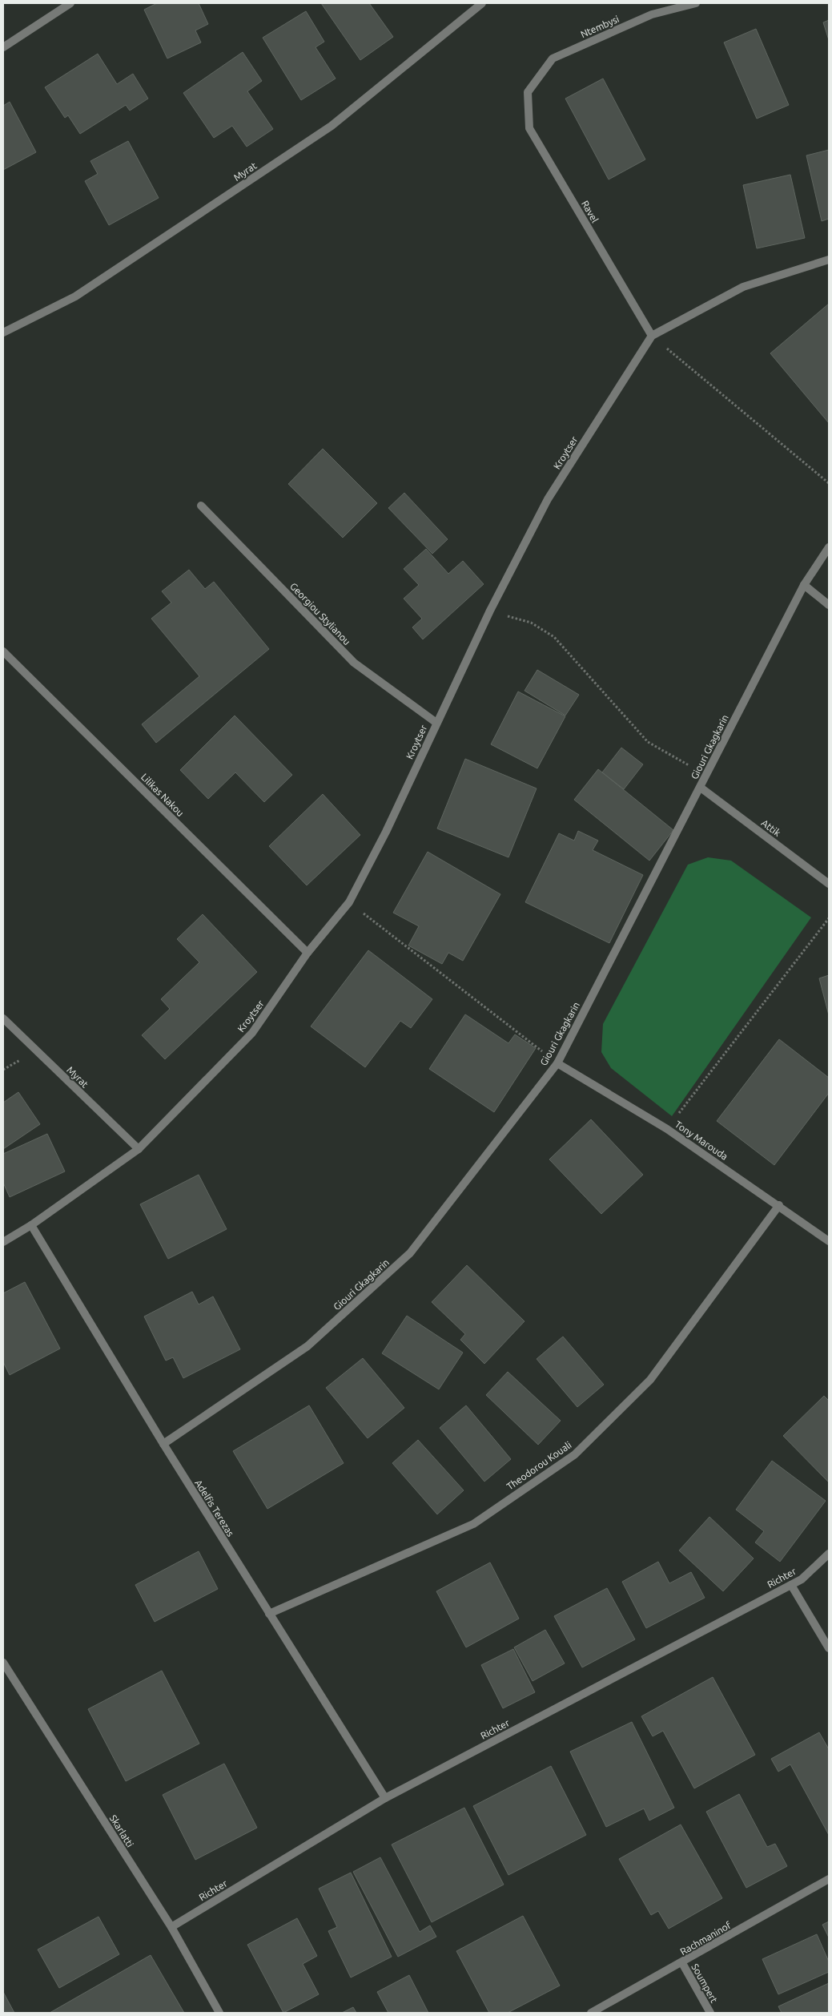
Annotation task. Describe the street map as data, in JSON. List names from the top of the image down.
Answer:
{
  "streets": {
    "street": [
      "Ntembysi",
      "Myrat",
      "Ravel",
      "Kroytser",
      "Georgiou Stylianou",
      "Giouri Gkagkarin",
      "Lilikas Nakou",
      "Attik",
      "Tony Marouda",
      "Theodorou Kouali",
      "Adelfis Terezas",
      "Richter",
      "Skarlatti",
      "Rachmaninof",
      "Soumpert"
    ]
  },
  "crossings": [
    ["Ntembysi", "Ravel"],
    ["Myrat", "Kroytser"],
    ["Ravel", "Kroytser"],
    ["Kroytser", "Georgiou Stylianou"],
    ["Kroytser", "Lilikas Nakou"],
    ["Kroytser", "Adelfis Terezas"],
    ["Giouri Gkagkarin", "Attik"],
    ["Giouri Gkagkarin", "Tony Marouda"],
    ["Giouri Gkagkarin", "Adelfis Terezas"],
    ["Tony Marouda", "Theodorou Kouali"],
    ["Theodorou Kouali", "Adelfis Terezas"],
    ["Adelfis Terezas", "Richter"],
    ["Richter", "Skarlatti"],
    ["Rachmaninof", "Soumpert"]
  ]
}
